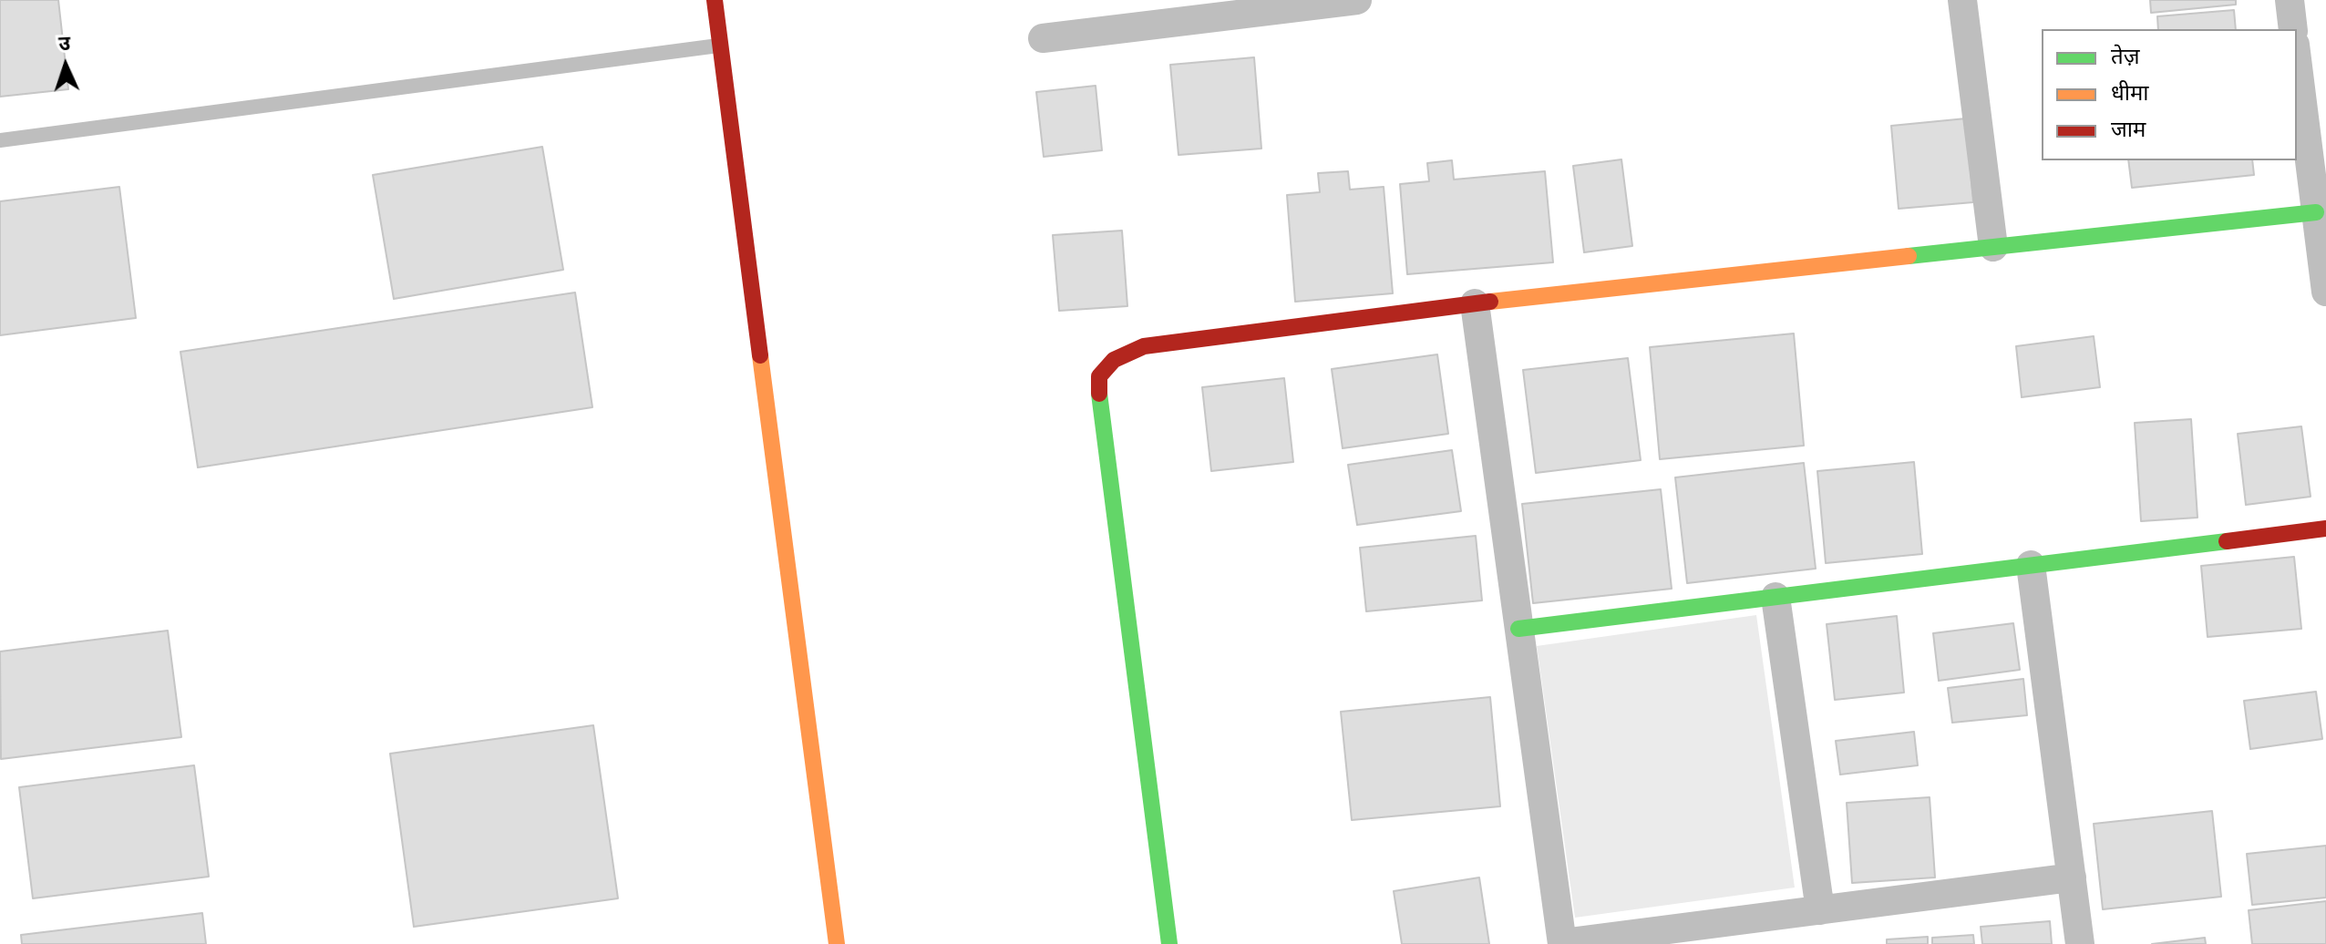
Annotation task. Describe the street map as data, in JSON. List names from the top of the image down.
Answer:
{
  "legend": ["तेज़", "धीमा", "जाम"],
  "north": "top"
}
